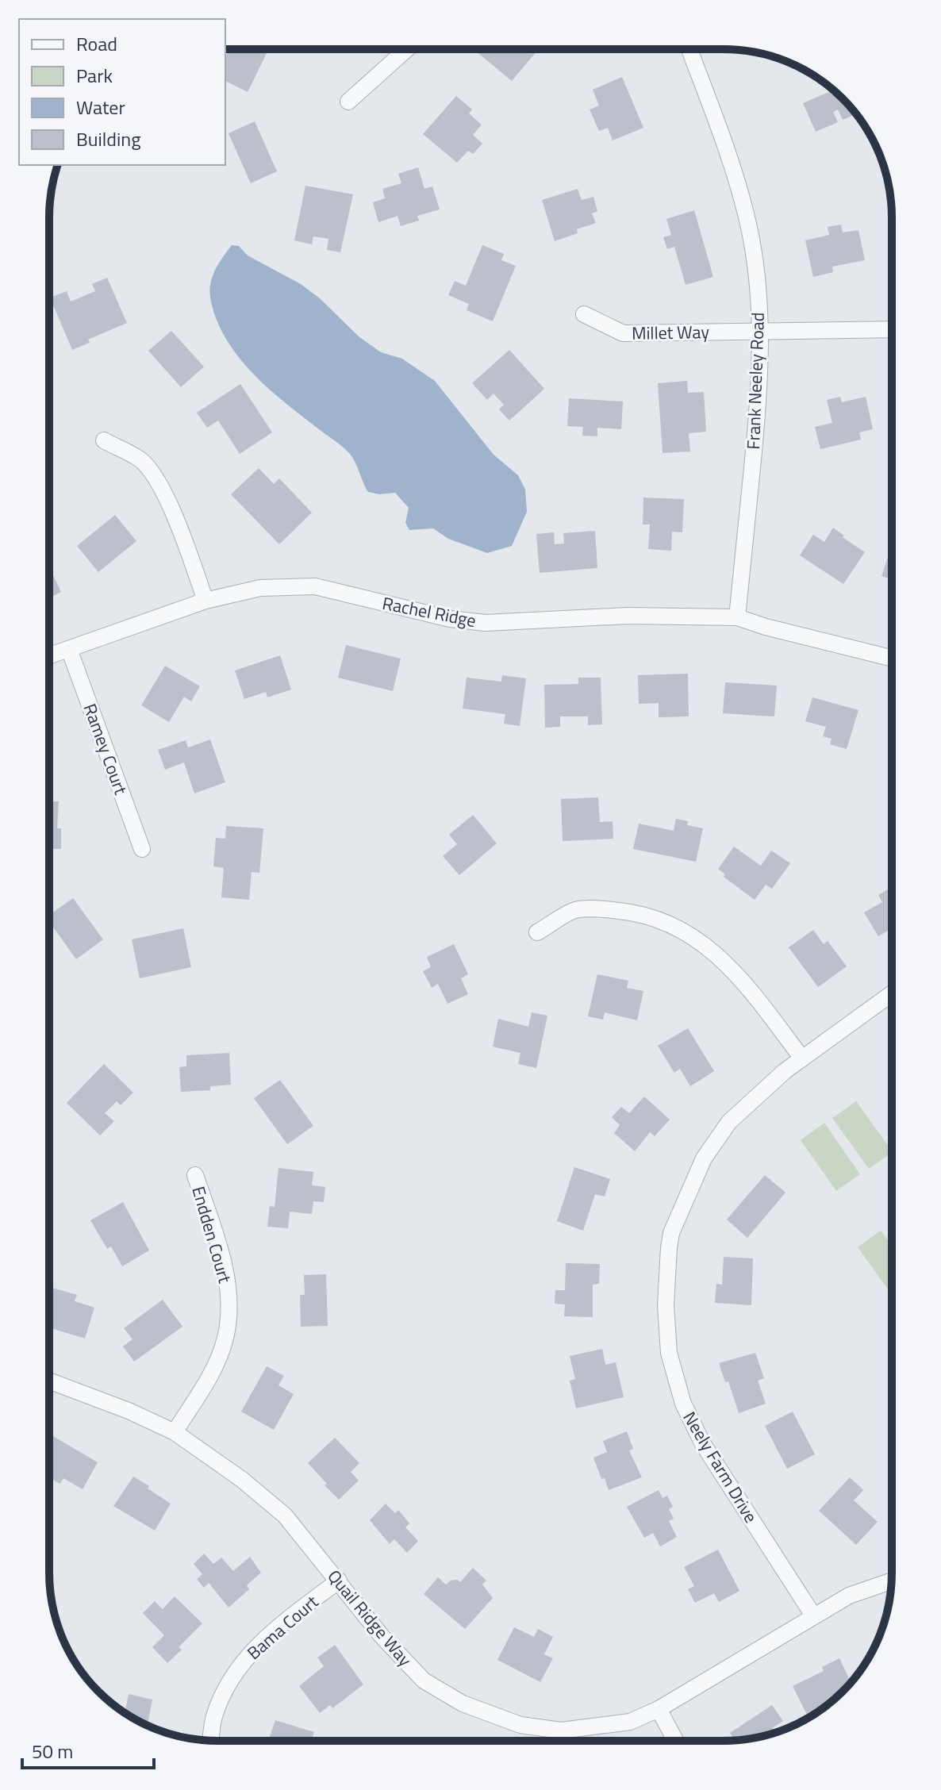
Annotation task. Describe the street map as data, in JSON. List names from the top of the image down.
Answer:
{
  "streets": {
    "street": [
      "Millet Way",
      "Frank Neeley Road",
      "Rachel Ridge",
      "Ramey Court",
      "Endden Court",
      "Neely Farm Drive",
      "Quail Ridge Way",
      "Bama Court"
    ]
  },
  "crossings": [
    ["Millet Way", "Frank Neeley Road"],
    ["Frank Neeley Road", "Rachel Ridge"],
    ["Rachel Ridge", "Ramey Court"],
    ["Endden Court", "Quail Ridge Way"],
    ["Neely Farm Drive", "Quail Ridge Way"],
    ["Quail Ridge Way", "Bama Court"]
  ],
  "legend": [
    "Road",
    "Park",
    "Water",
    "Building"
  ],
  "scale_bar": "50 m"
}
